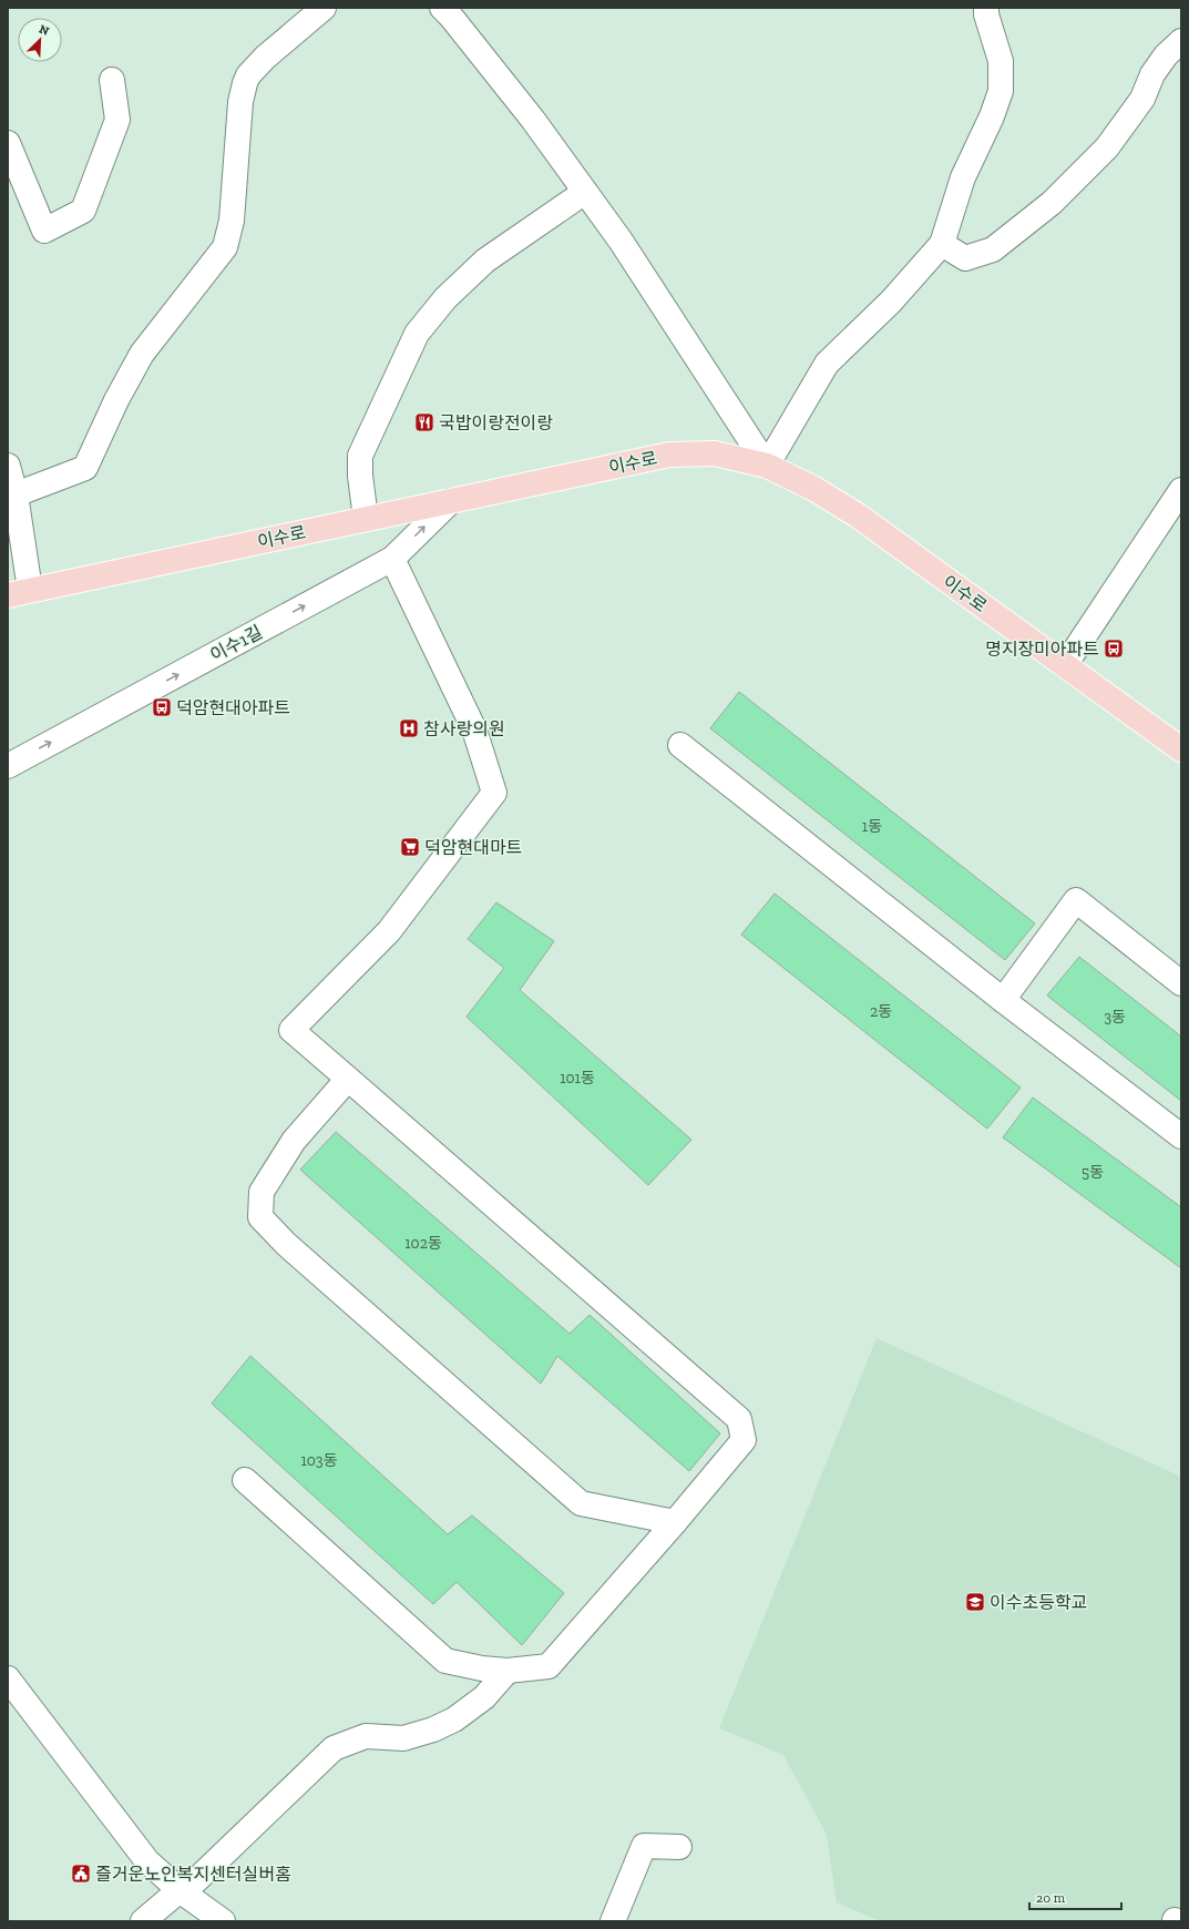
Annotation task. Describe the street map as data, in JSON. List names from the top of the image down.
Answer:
{
  "streets": {
    "main road": ["이수로"],
    "street": ["이수1길"]
  },
  "crossings": [
    ["이수로", "이수1길"]
  ],
  "one_way": ["이수1길"],
  "places": {
    "restaurant": ["국밥이랑전이랑"],
    "bus stop": ["명지장미아파트", "덕암현대아파트"],
    "hospital": ["참사랑의원"],
    "supermarket": ["덕암현대마트"],
    "school or university": ["이수초등학교"],
    "public building": ["즐거운노인복지센터실버홈"]
  },
  "house_numbers": [
    "1동",
    "2동",
    "3동",
    "101동",
    "5동",
    "102동",
    "103동"
  ],
  "scale_bar": "20 m",
  "north": "top right"
}
